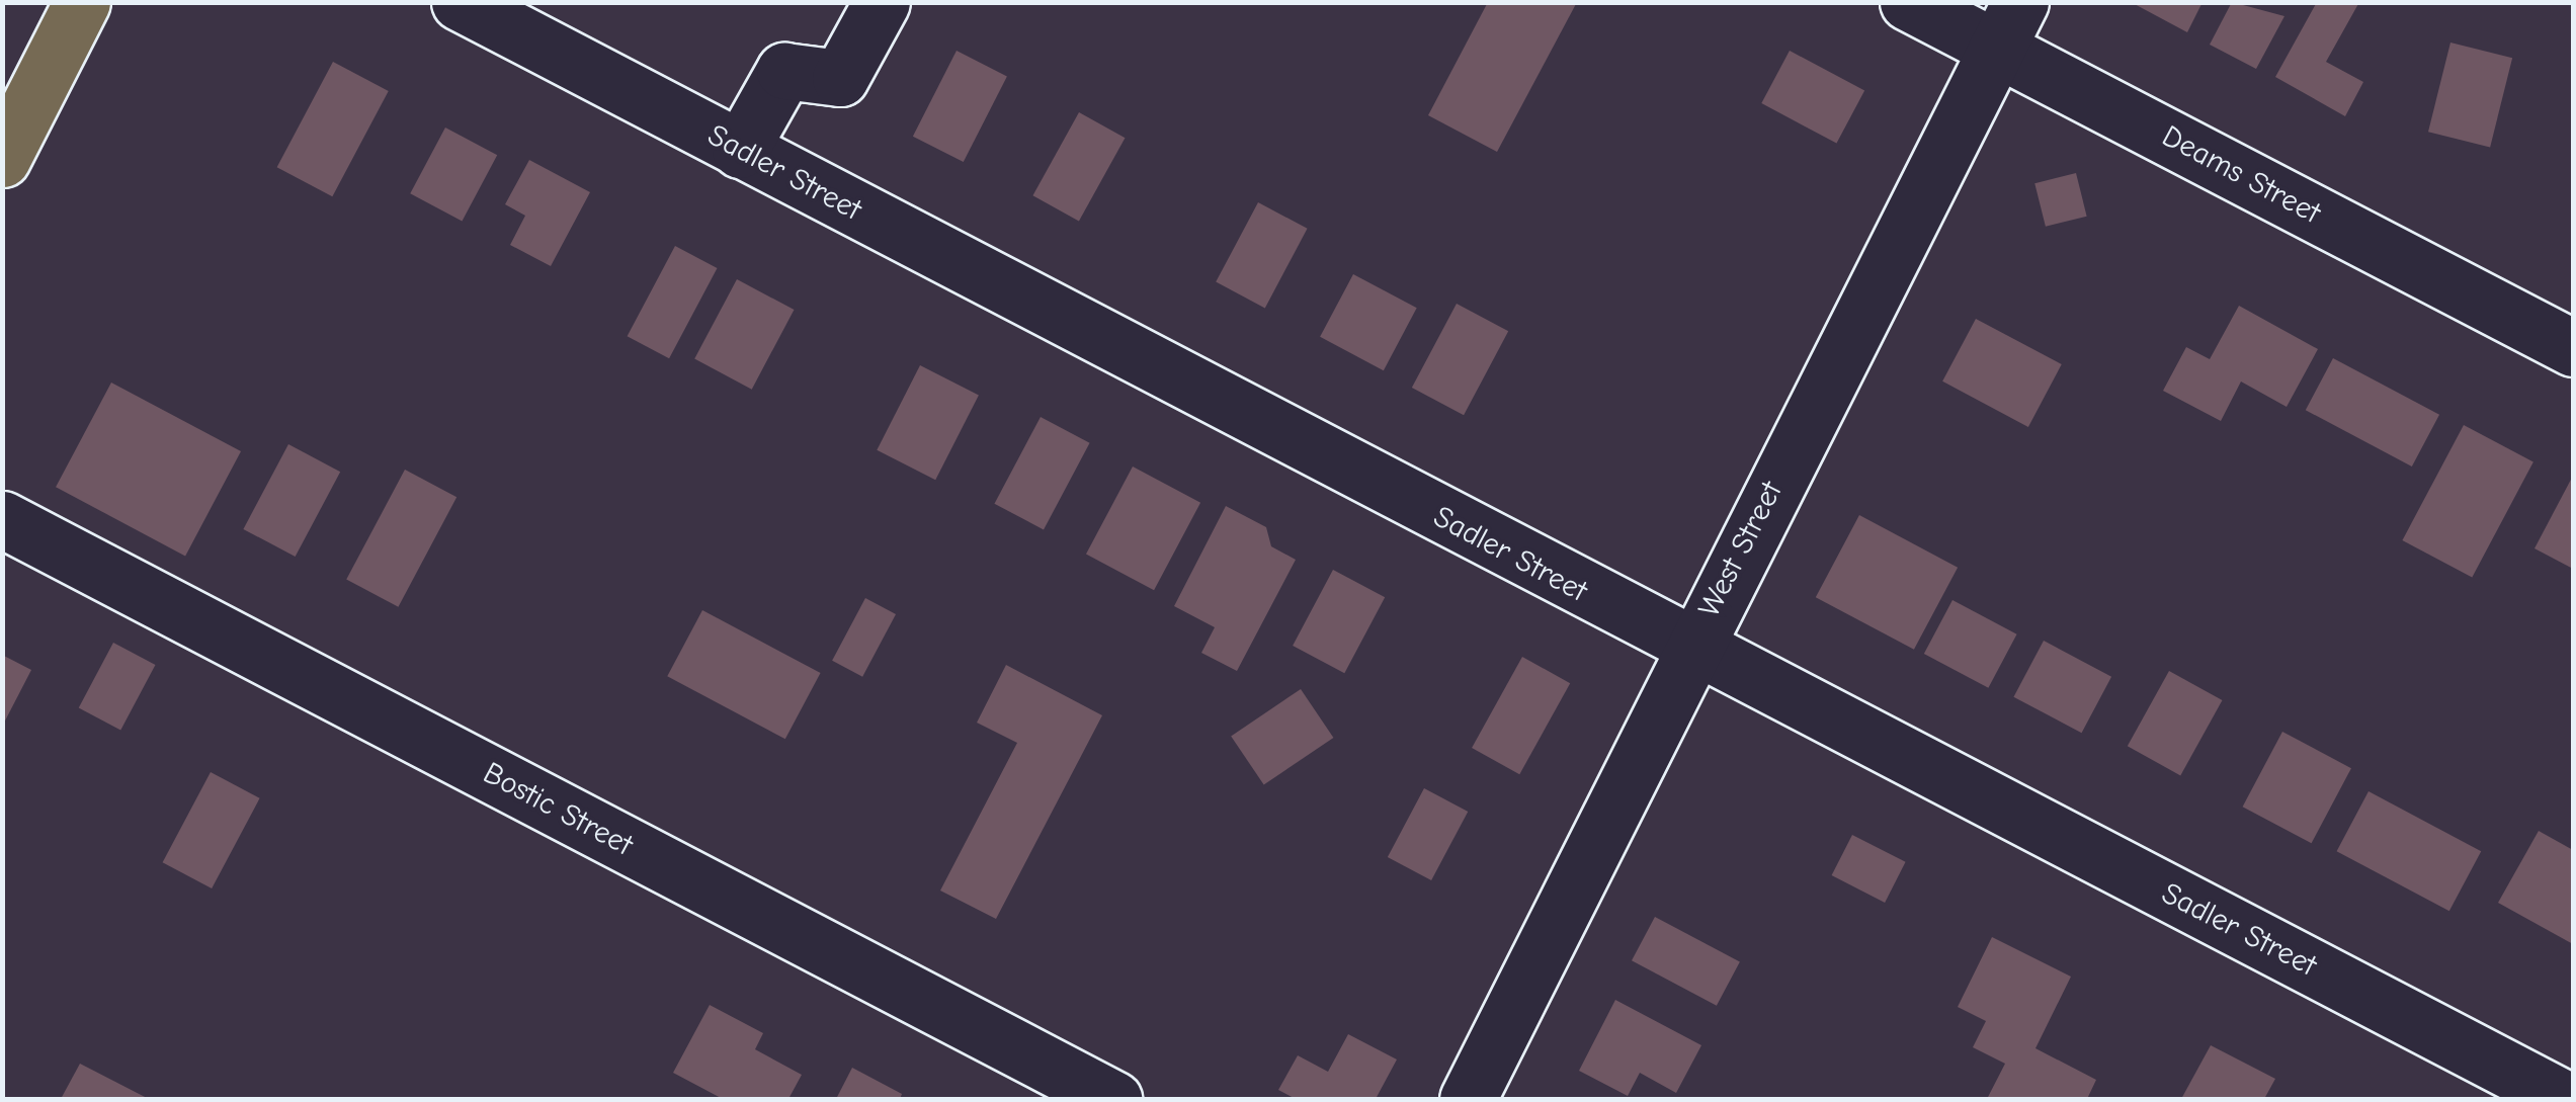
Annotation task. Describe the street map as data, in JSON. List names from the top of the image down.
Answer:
{
  "streets": {
    "street": [
      "Sadler Street",
      "Deams Street",
      "West Street",
      "Bostic Street"
    ]
  },
  "crossings": [
    ["Sadler Street", "West Street"],
    ["Deams Street", "West Street"]
  ]
}
